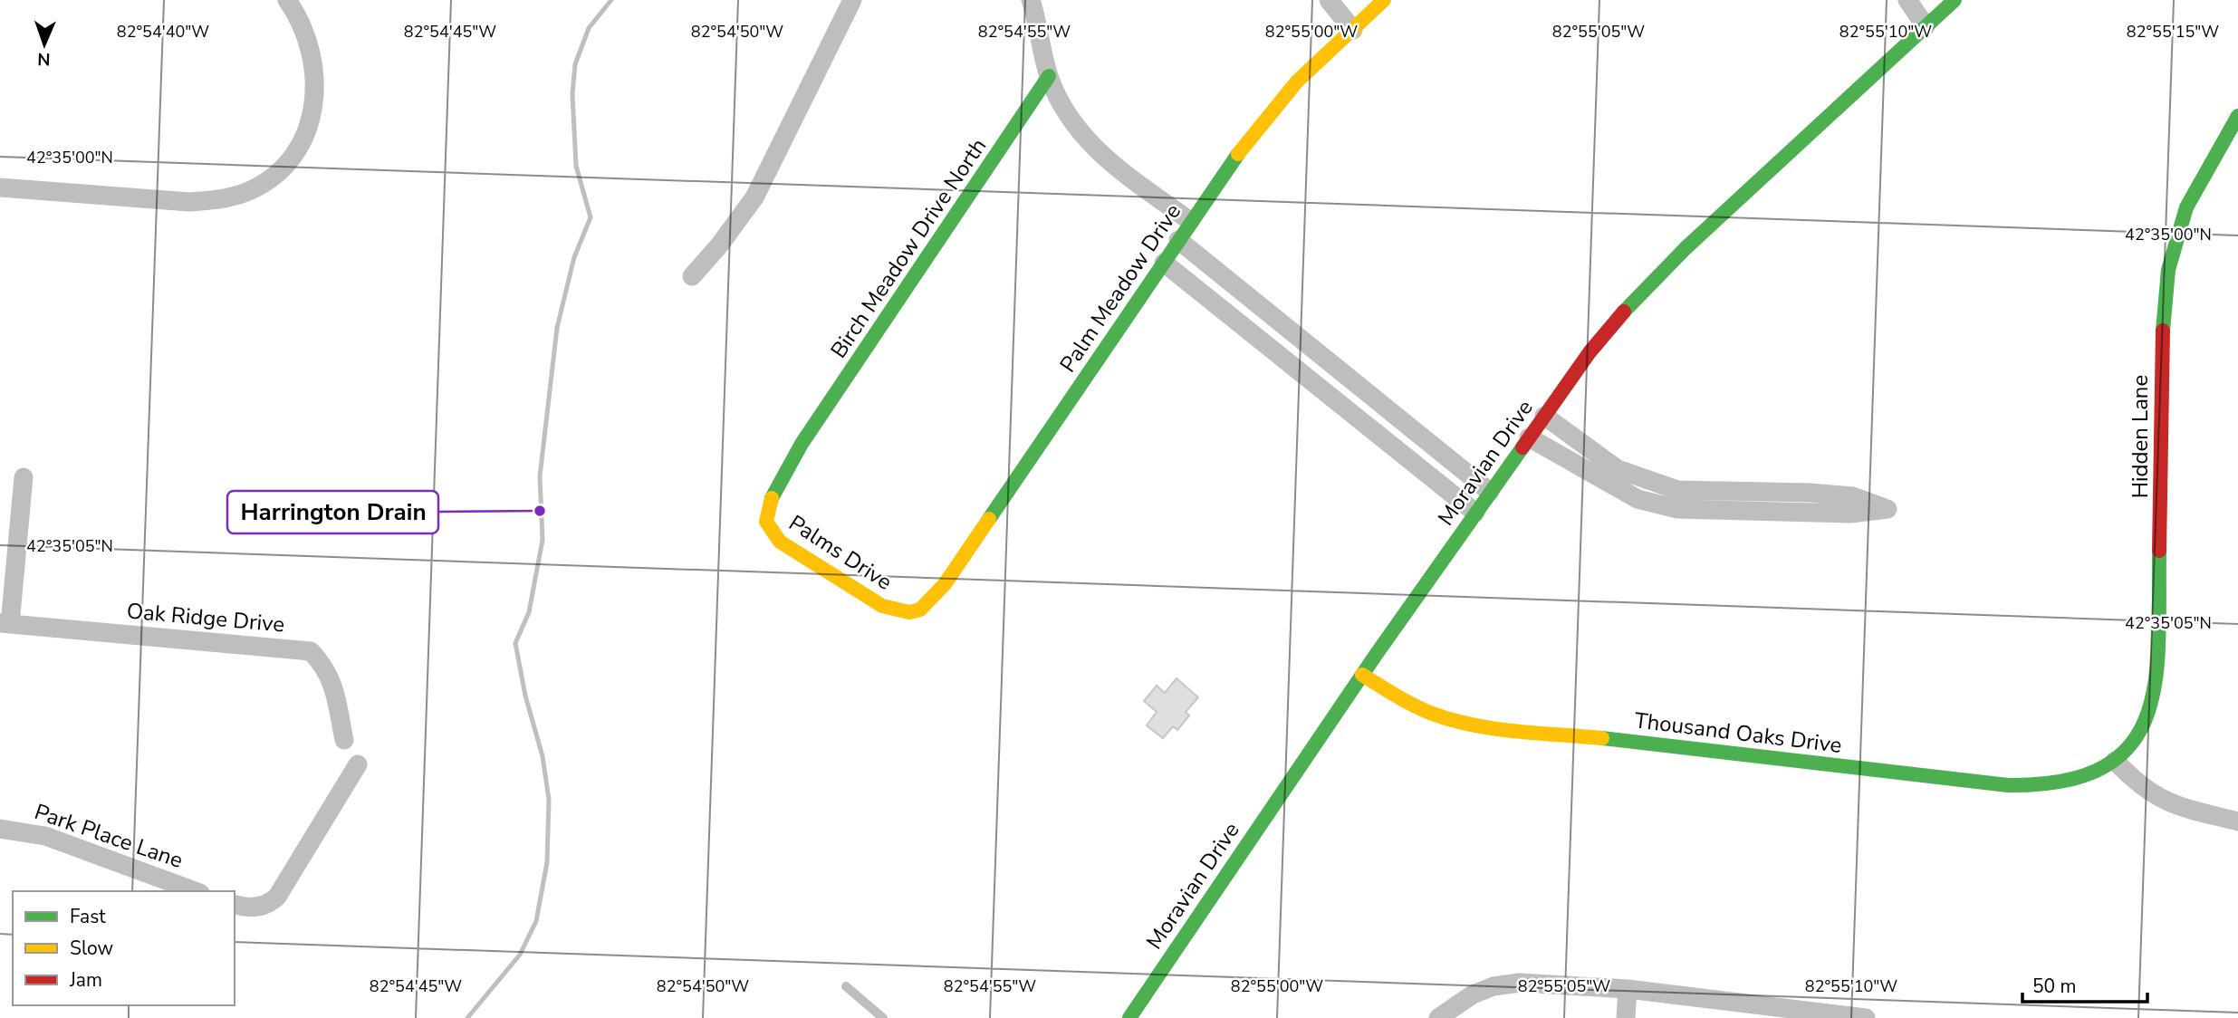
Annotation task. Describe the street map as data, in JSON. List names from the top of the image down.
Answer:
{
  "streets": {
    "street": [
      "Birch Meadow Drive North",
      "Palm Meadow Drive",
      "Hidden Lane",
      "Moravian Drive",
      "Palms Drive",
      "Oak Ridge Drive",
      "Thousand Oaks Drive",
      "Park Place Lane"
    ]
  },
  "crossings": [
    ["Birch Meadow Drive North", "Palms Drive"],
    ["Palm Meadow Drive", "Palms Drive"],
    ["Hidden Lane", "Thousand Oaks Drive"],
    ["Moravian Drive", "Thousand Oaks Drive"]
  ],
  "places": ["Harrington Drain"],
  "legend": ["Fast", "Slow", "Jam"],
  "scale_bar": "50 m",
  "north": "bottom",
  "coordinates": [
    "82°54'40\"W",
    "82°54'45\"W",
    "82°54'50\"W",
    "82°54'55\"W",
    "82°55'00\"W",
    "82°55'05\"W",
    "82°55'10\"W",
    "82°55'15\"W",
    "42°35'00\"N",
    "42°35'05\"N"
  ]
}
